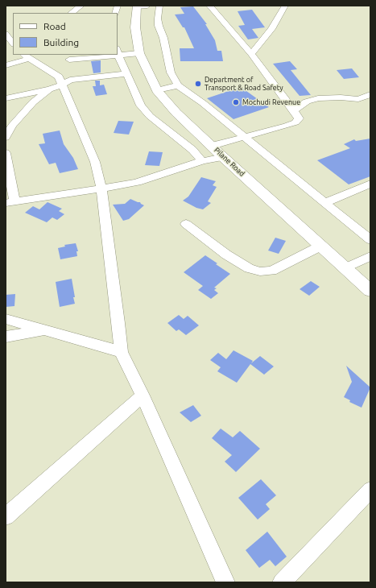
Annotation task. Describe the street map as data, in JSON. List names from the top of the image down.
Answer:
{
  "streets": {
    "main road": ["Pilane Road"]
  },
  "places": ["Department of Transport & Road Safety", "Mochudi Revenue"],
  "legend": ["Road", "Building"]
}
